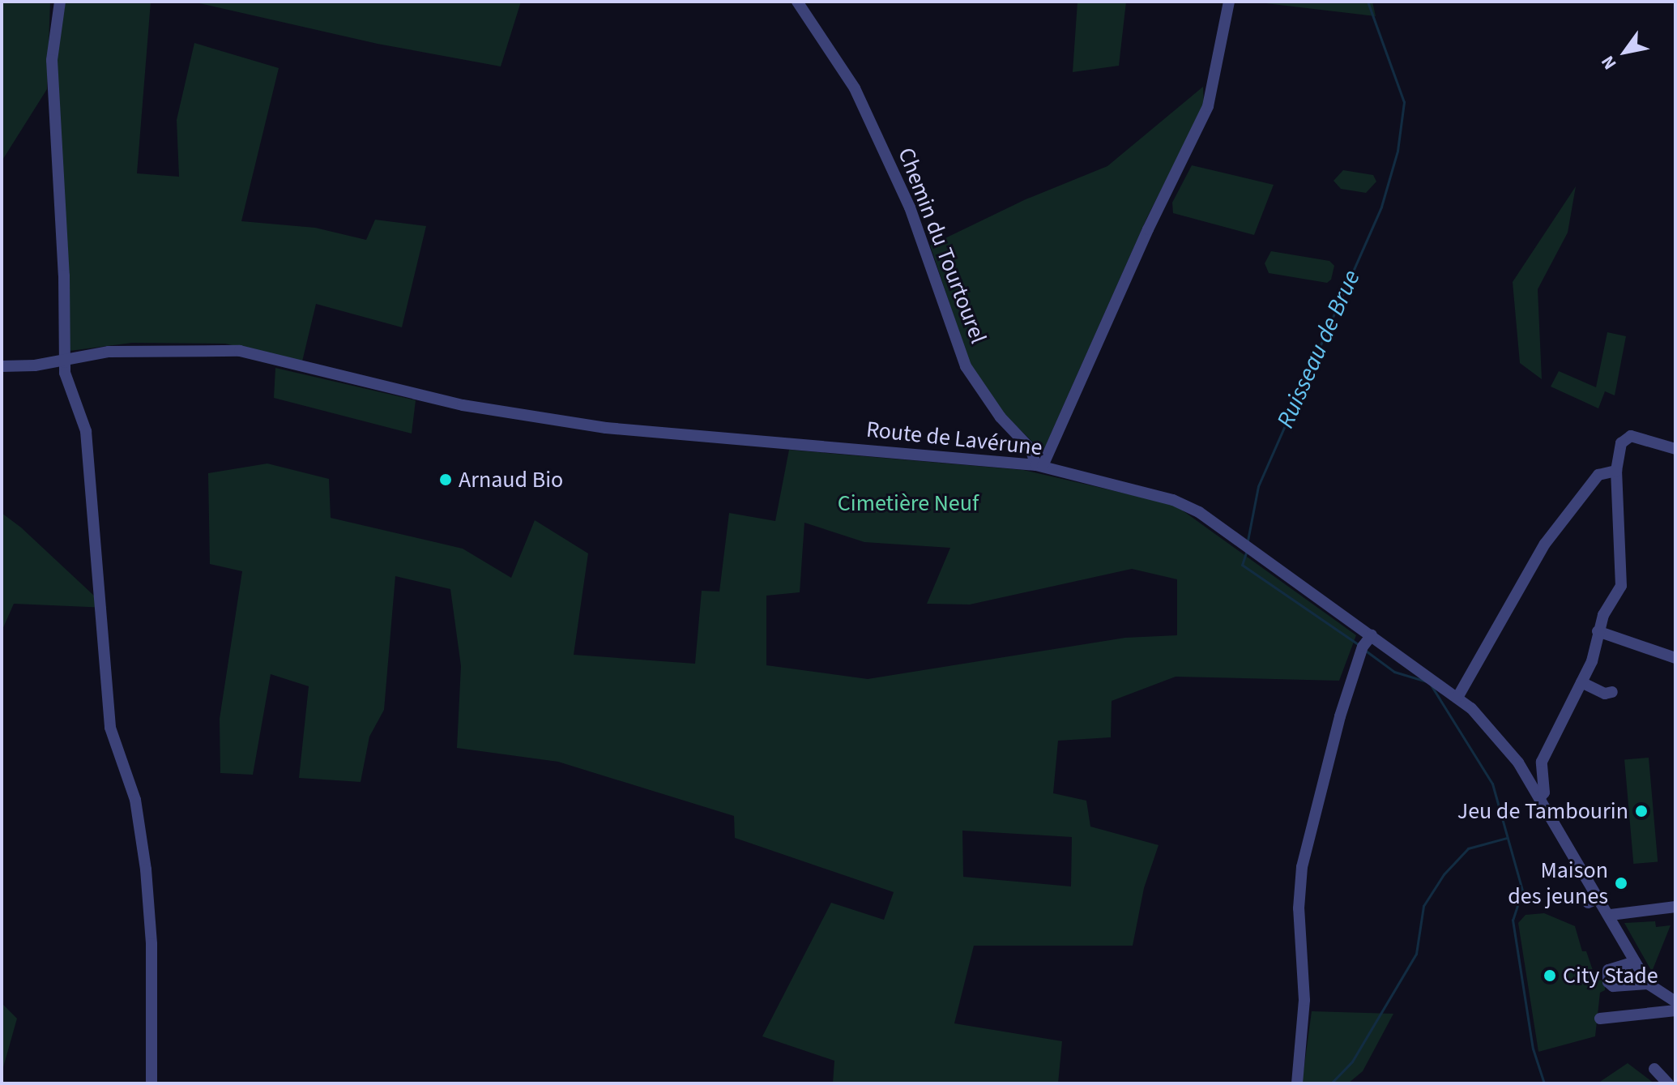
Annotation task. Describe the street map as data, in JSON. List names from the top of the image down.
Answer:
{
  "streets": {
    "street": ["Chemin du Tourtourel", "Route de Lavérune"]
  },
  "crossings": [
    ["Chemin du Tourtourel", "Route de Lavérune"]
  ],
  "water": ["Ruisseau de Brue"],
  "parks": ["Cimetière Neuf"],
  "places": [
    "Arnaud Bio",
    "Jeu de Tambourin",
    "Maison des jeunes",
    "City Stade"
  ],
  "north": "bottom left"
}
